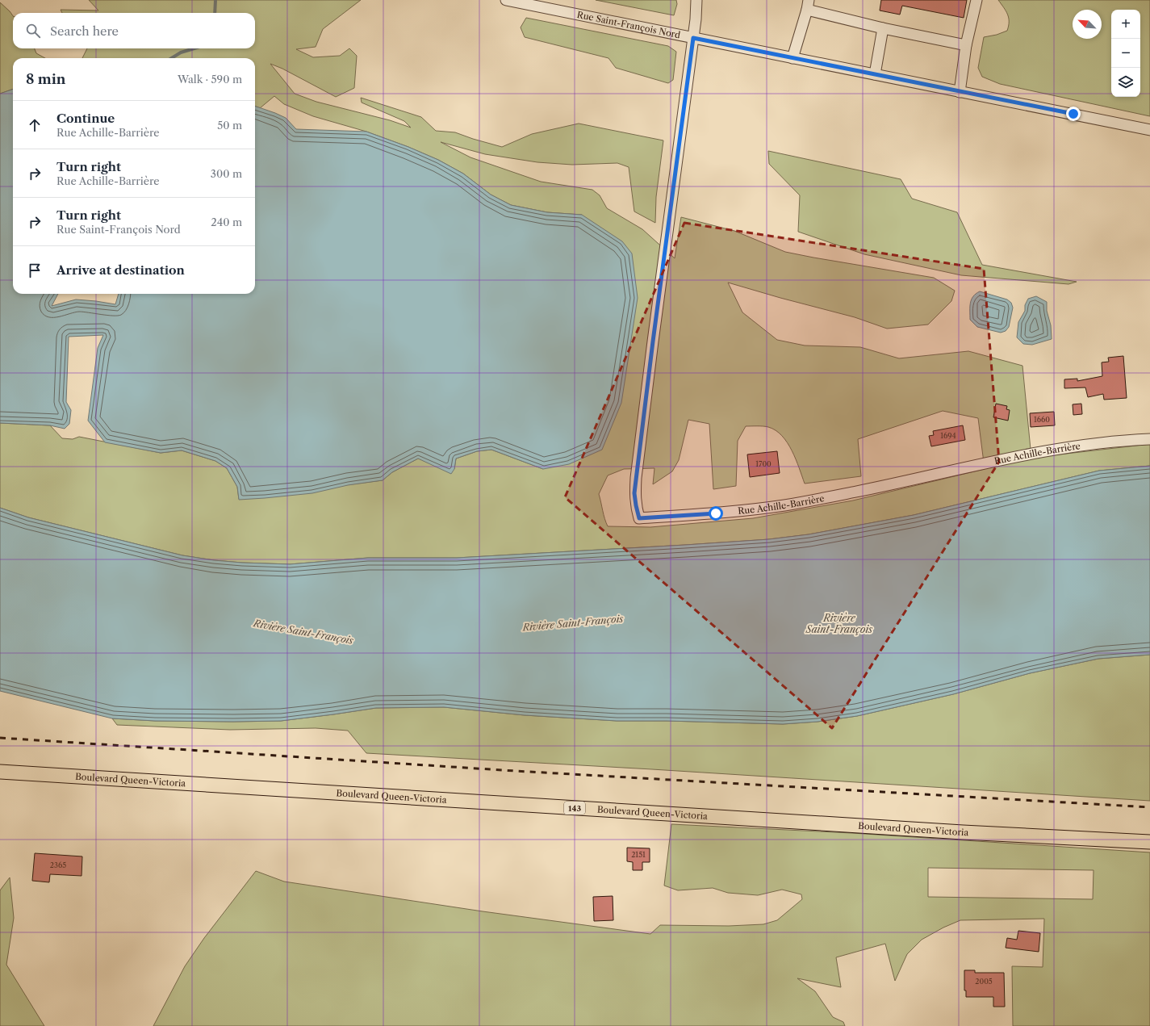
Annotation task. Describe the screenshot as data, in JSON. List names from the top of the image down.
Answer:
{
  "streets": {
    "main road": ["Boulevard Queen-Victoria", "143"],
    "street": ["Rue Saint-François Nord", "Rue Achille-Barrière"]
  },
  "crossings": [
    ["Rue Saint-François Nord", "Rue Achille-Barrière"]
  ],
  "water": ["Rivière Saint-François"],
  "house_numbers": [
    "1660",
    "1694",
    "1700",
    "2151",
    "2365",
    "2005"
  ],
  "north": "top left",
  "page": {
    "map_buttons": ["+", "−"],
    "search": "Search here",
    "heading": ["8 min", "Walk · 590 m"],
    "list": [
      ["Continue", "Rue Achille-Barrière", "50 m"],
      ["Turn right", "Rue Achille-Barrière", "300 m"],
      ["Turn right", "Rue Saint-François Nord", "240 m"],
      "Arrive at destination"
    ]
  }
}
